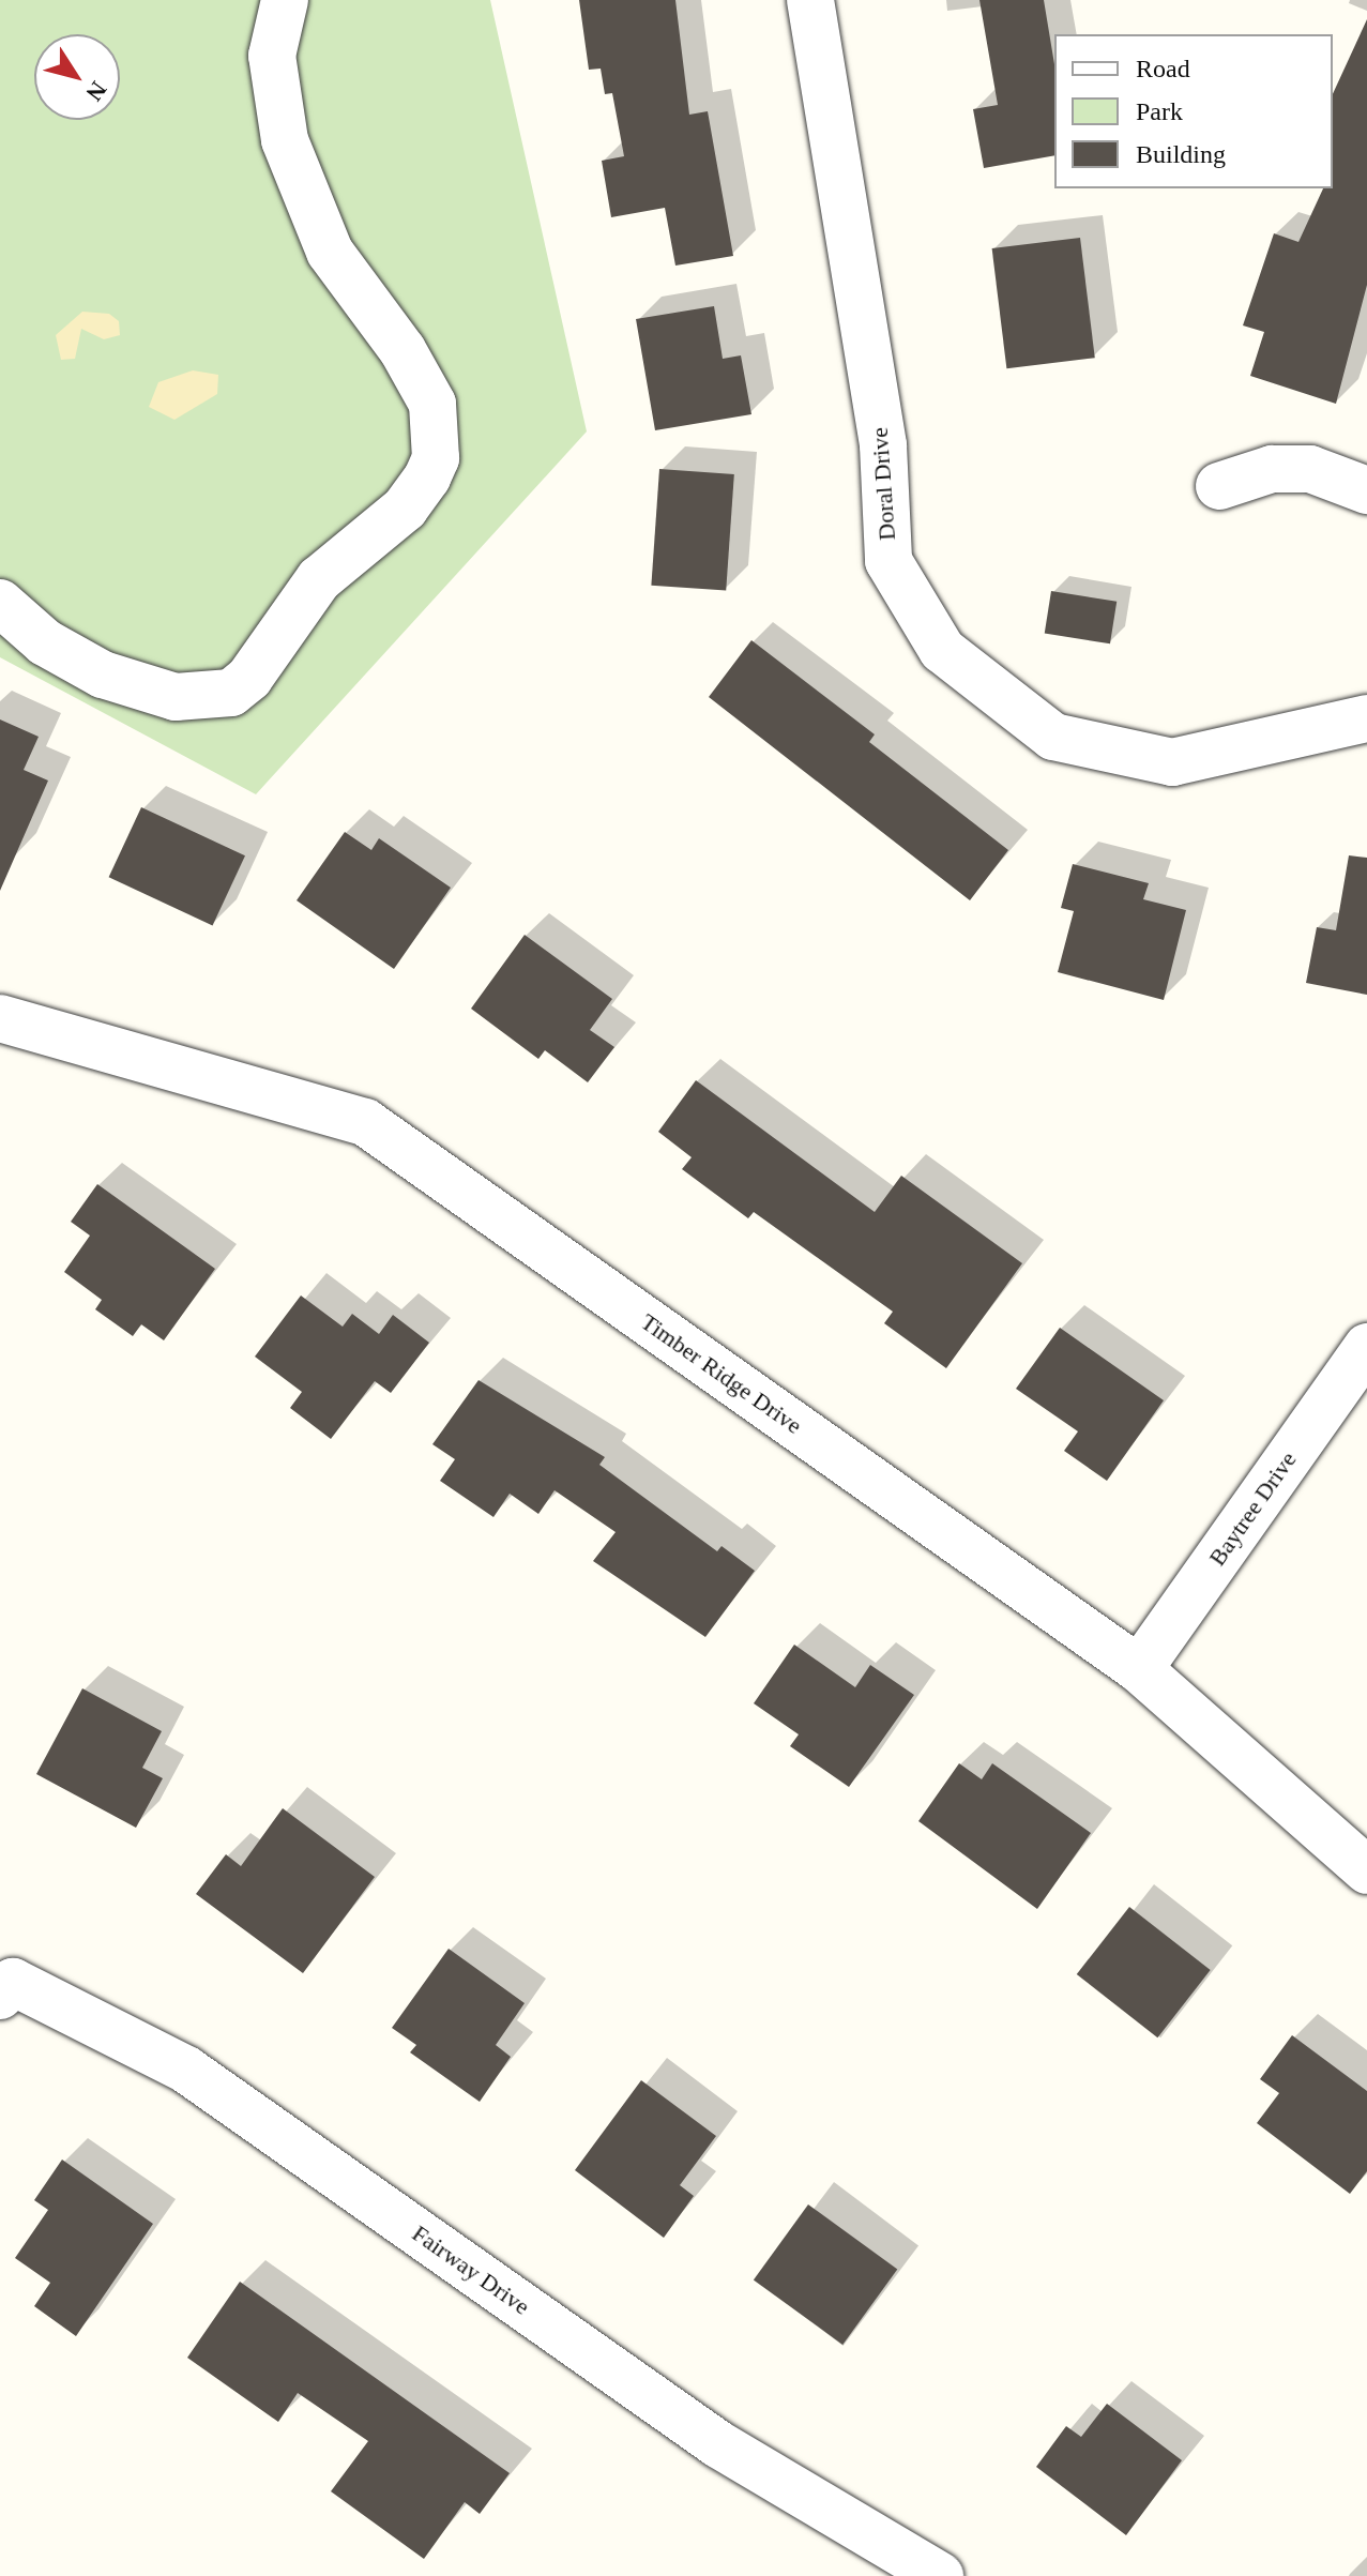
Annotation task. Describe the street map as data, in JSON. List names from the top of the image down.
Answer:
{
  "streets": {
    "street": [
      "Doral Drive",
      "Timber Ridge Drive",
      "Baytree Drive",
      "Fairway Drive"
    ]
  },
  "crossings": [
    ["Timber Ridge Drive", "Baytree Drive"]
  ],
  "legend": ["Road", "Park", "Building"],
  "north": "bottom right"
}
